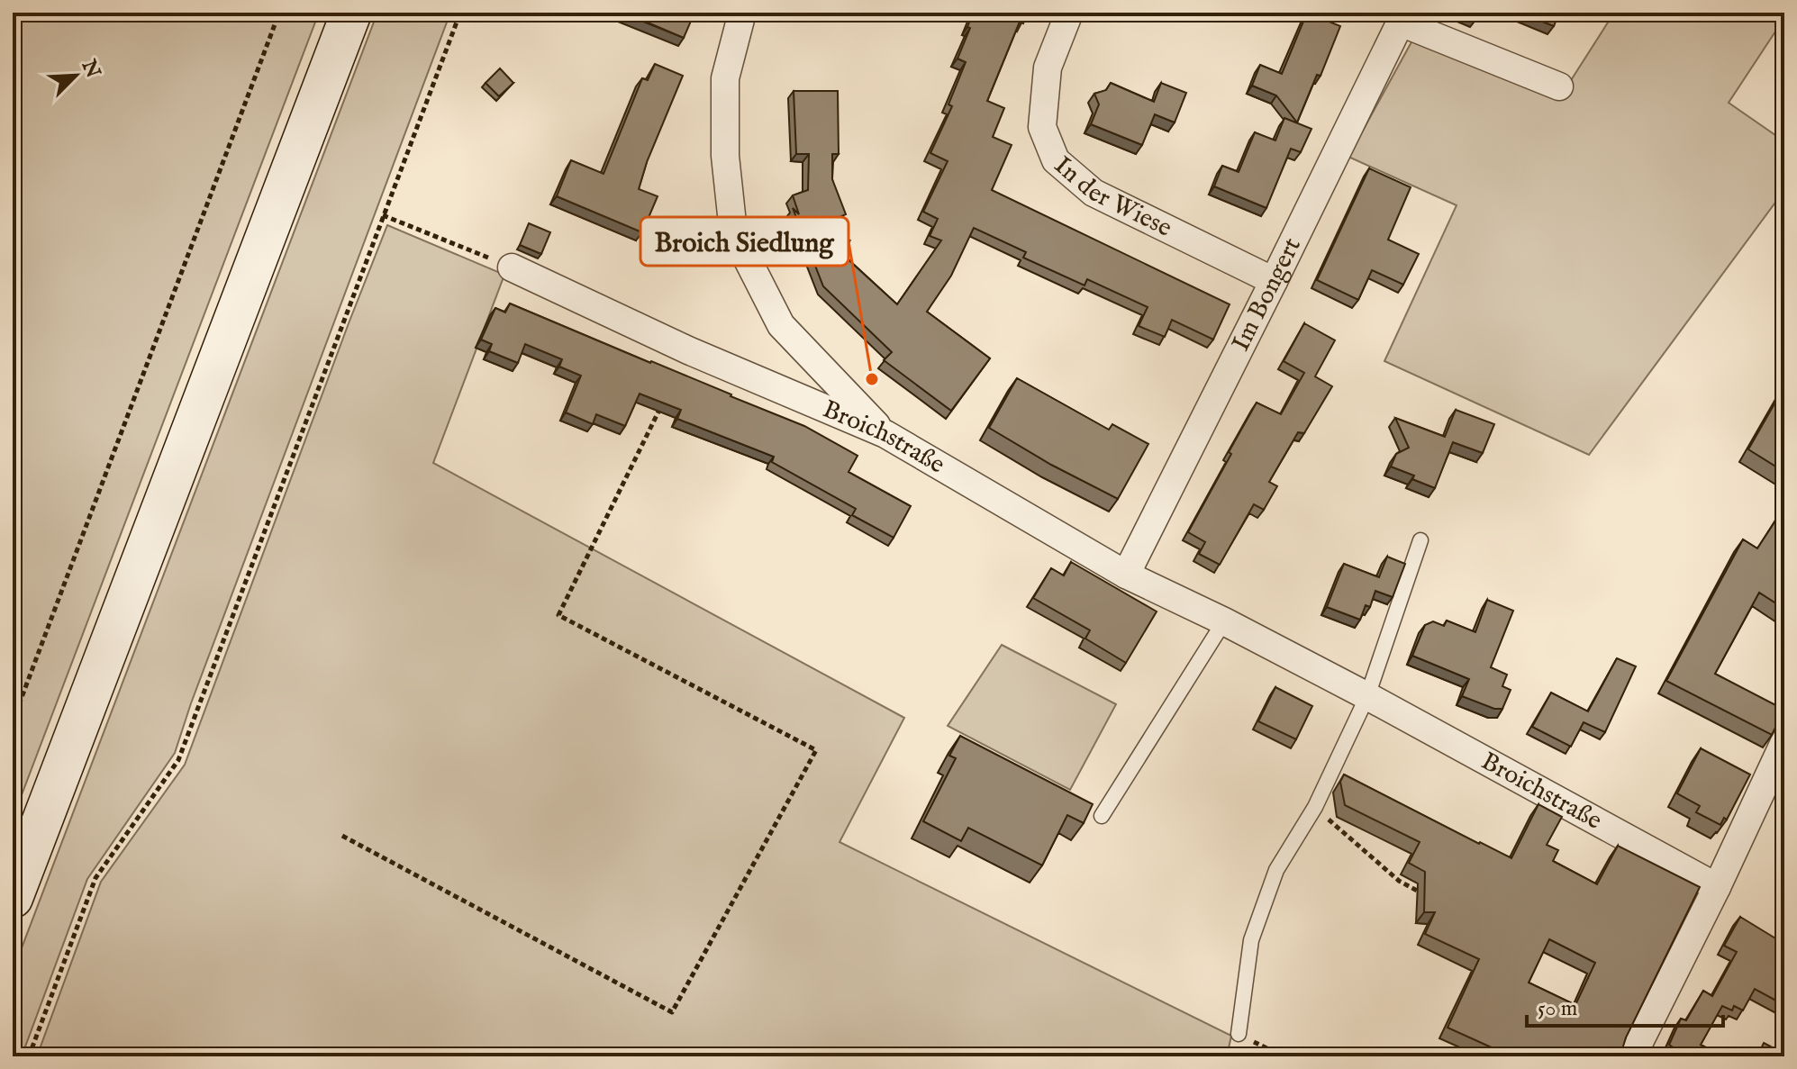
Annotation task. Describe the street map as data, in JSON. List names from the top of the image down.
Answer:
{
  "streets": {
    "street": ["In der Wiese", "Im Bongert", "Broichstraße"]
  },
  "crossings": [
    ["In der Wiese", "Im Bongert"],
    ["Im Bongert", "Broichstraße"]
  ],
  "places": ["Broich Siedlung"],
  "scale_bar": "50 m",
  "north": "top right"
}
